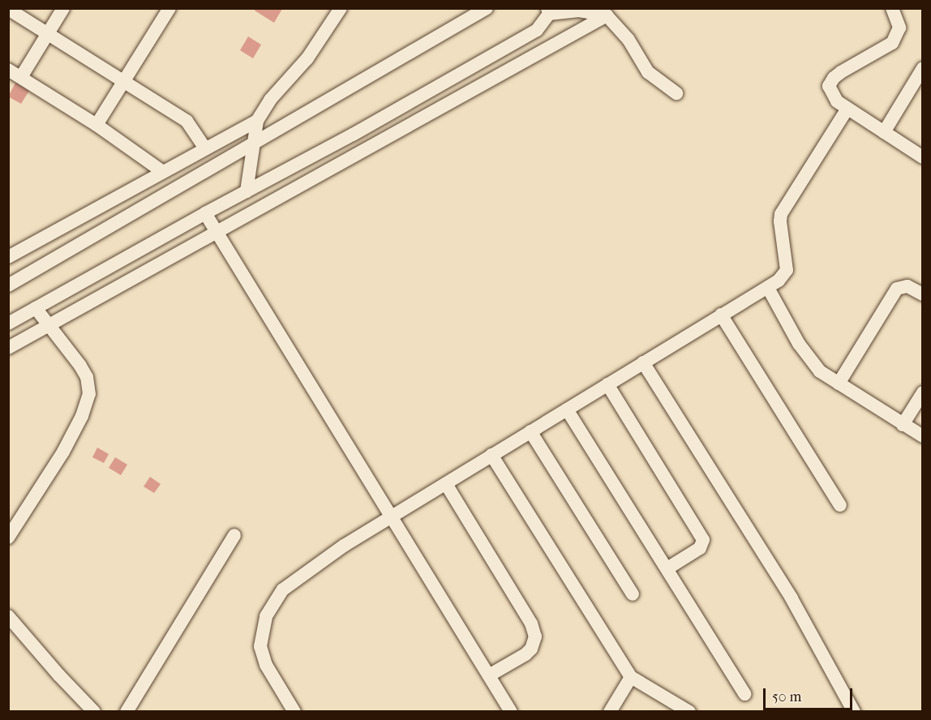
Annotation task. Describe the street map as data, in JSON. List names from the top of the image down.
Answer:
{
  "scale_bar": "50 m"
}
